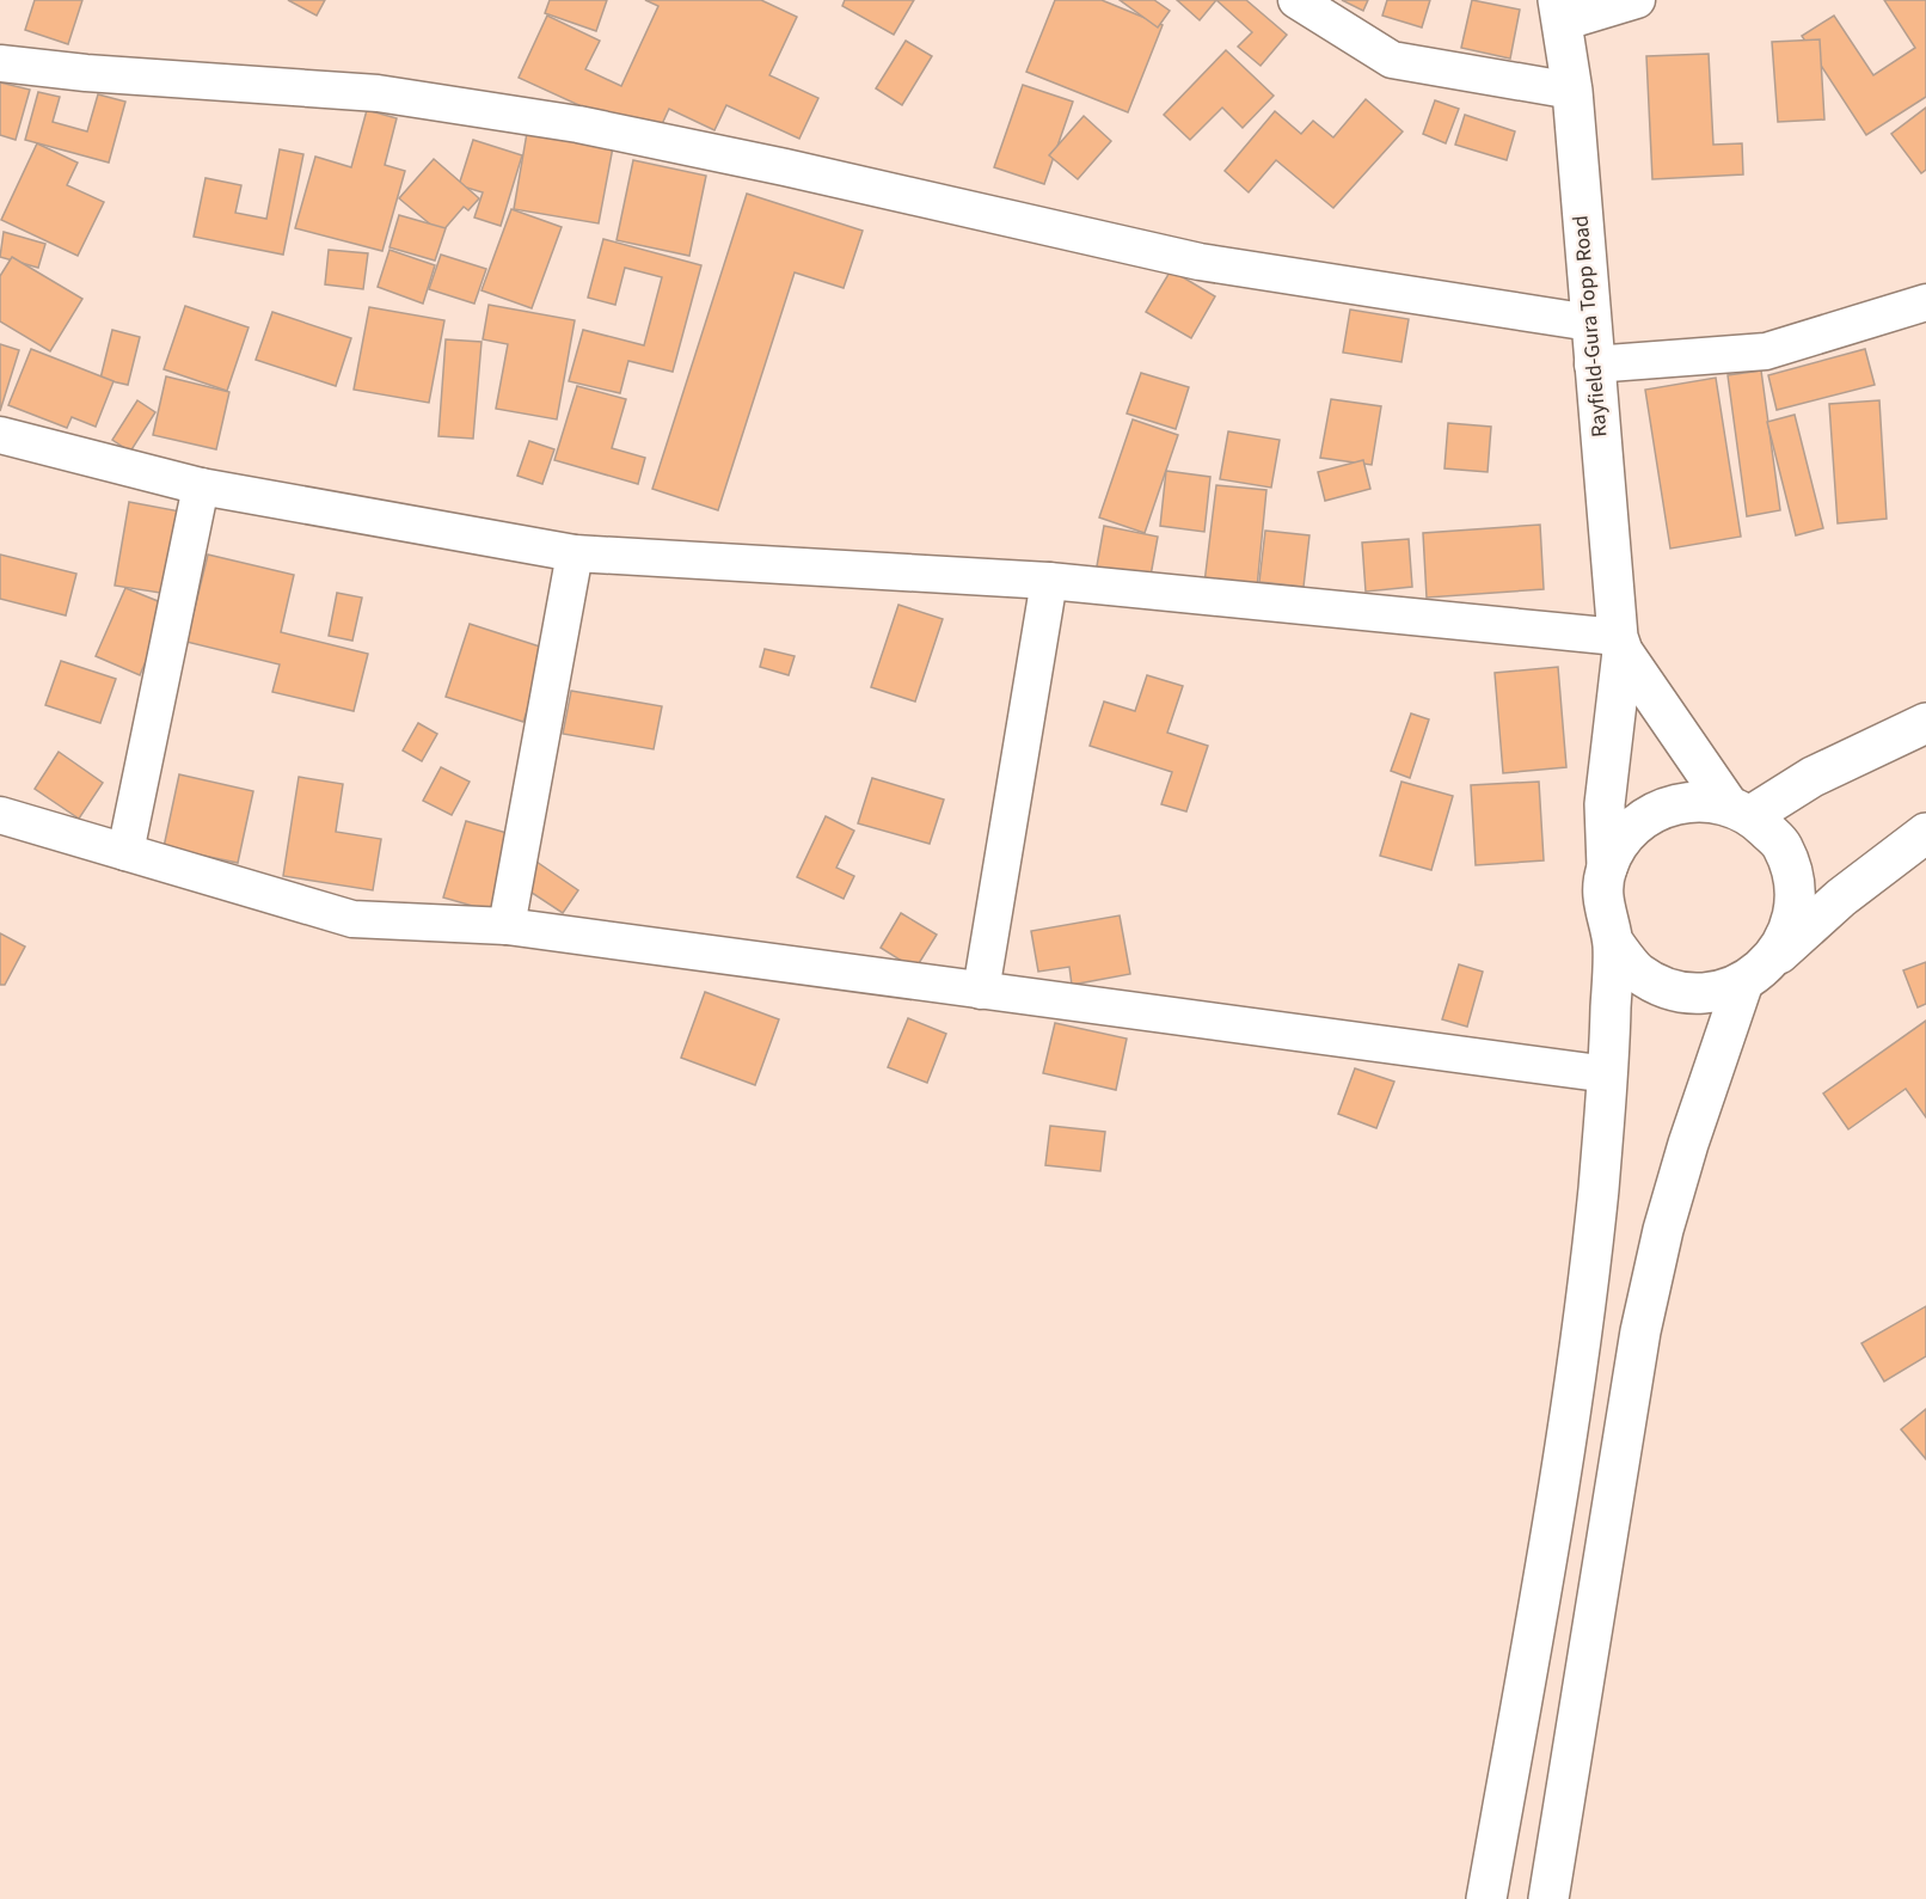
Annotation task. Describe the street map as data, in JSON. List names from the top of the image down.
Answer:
{
  "streets": {
    "main road": ["Rayfield-Gura Topp Road"]
  }
}
